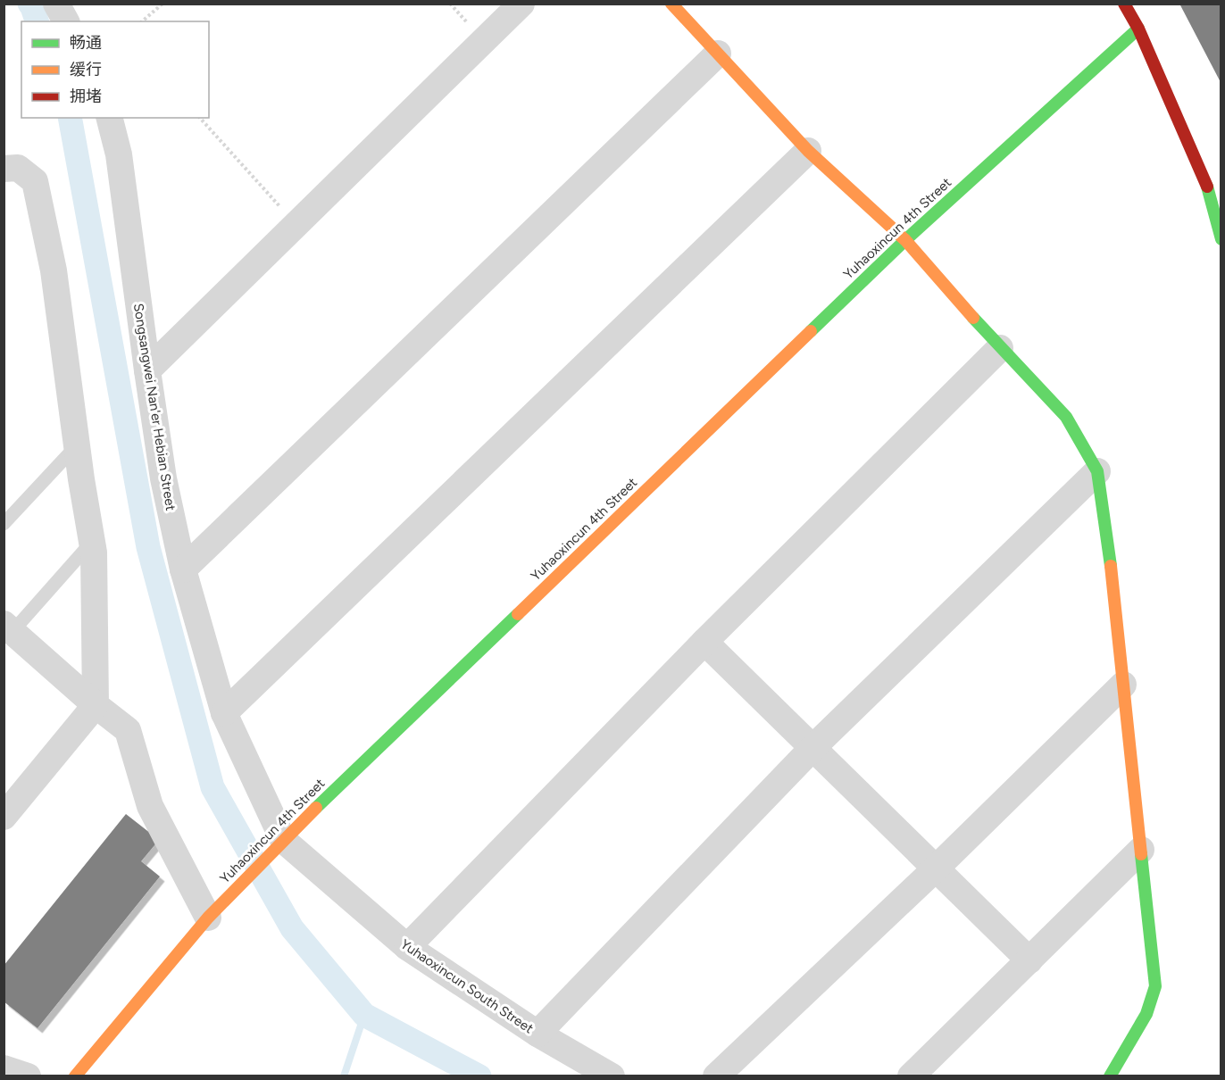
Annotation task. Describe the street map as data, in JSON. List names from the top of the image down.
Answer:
{
  "streets": {
    "street": ["Yuhaoxincun 4th Street", "Songsangwei Nan'er Hebian Street", "Yuhaoxincun South Street"]
  },
  "crossings": [
    ["Yuhaoxincun 4th Street", "Songsangwei Nan'er Hebian Street"],
    ["Yuhaoxincun 4th Street", "Yuhaoxincun South Street"],
    ["Songsangwei Nan'er Hebian Street", "Yuhaoxincun South Street"]
  ],
  "legend": ["畅通", "缓行", "拥堵"]
}
